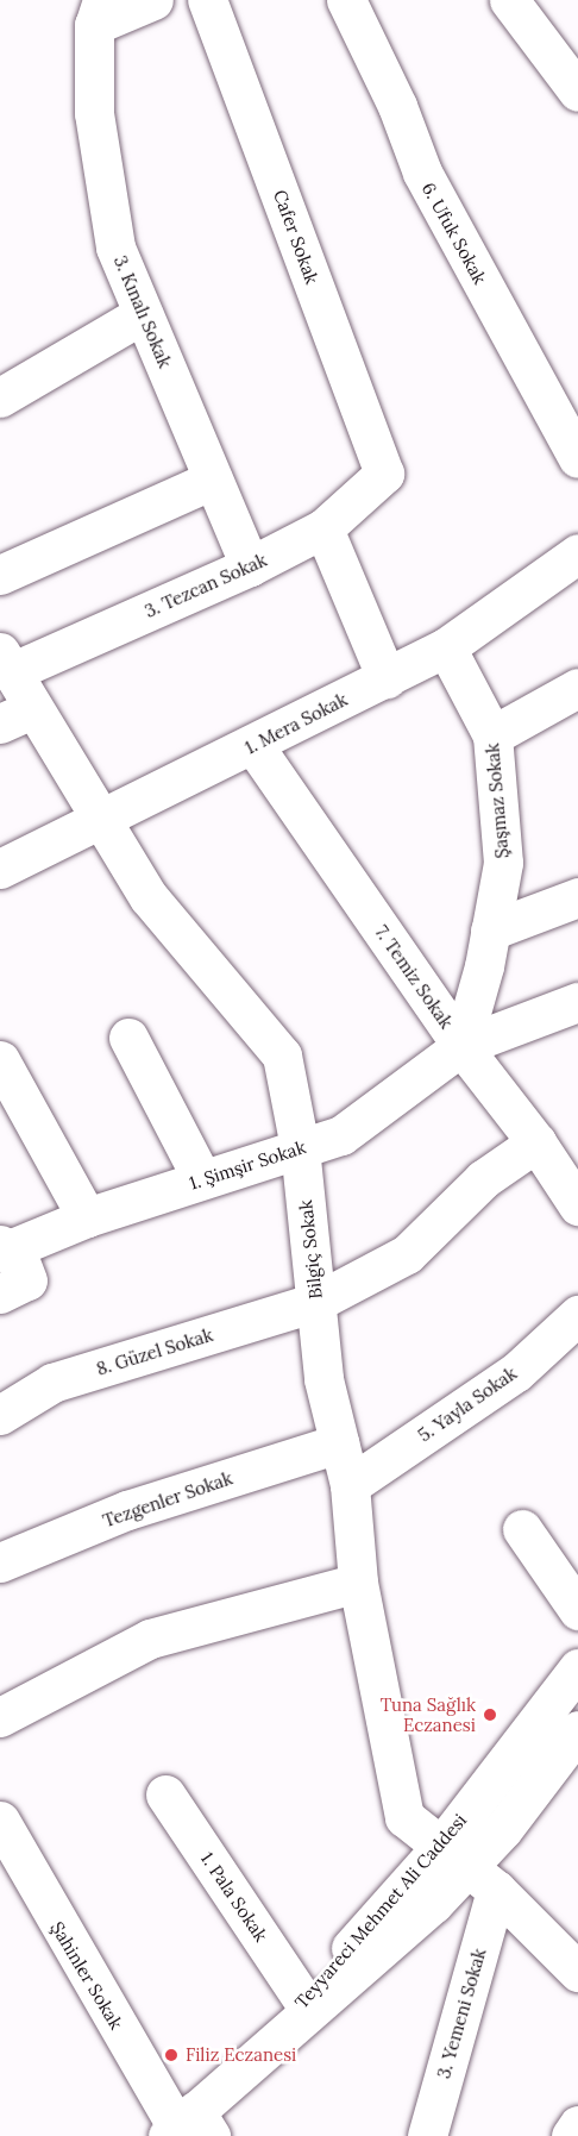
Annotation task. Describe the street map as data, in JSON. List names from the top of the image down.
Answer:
{
  "streets": {
    "street": [
      "6. Ufuk Sokak",
      "Cafer Sokak",
      "3. Kınalı Sokak",
      "3. Tezcan Sokak",
      "1. Mera Sokak",
      "Şaşmaz Sokak",
      "7. Temiz Sokak",
      "1. Şimşir Sokak",
      "Bilgiç Sokak",
      "8. Güzel Sokak",
      "5. Yayla Sokak",
      "Tezgenler Sokak",
      "1. Pala Sokak",
      "Teyyareci Mehmet Ali Caddesi",
      "Şahinler Sokak",
      "3. Yemeni Sokak"
    ]
  },
  "crossings": [
    ["Cafer Sokak", "3. Tezcan Sokak"],
    ["3. Kınalı Sokak", "3. Tezcan Sokak"],
    ["3. Tezcan Sokak", "Bilgiç Sokak"],
    ["1. Mera Sokak", "Şaşmaz Sokak"],
    ["1. Mera Sokak", "7. Temiz Sokak"],
    ["1. Mera Sokak", "Bilgiç Sokak"],
    ["Şaşmaz Sokak", "7. Temiz Sokak"],
    ["Şaşmaz Sokak", "1. Şimşir Sokak"],
    ["7. Temiz Sokak", "1. Şimşir Sokak"],
    ["7. Temiz Sokak", "8. Güzel Sokak"],
    ["1. Şimşir Sokak", "Bilgiç Sokak"],
    ["Bilgiç Sokak", "8. Güzel Sokak"],
    ["Bilgiç Sokak", "5. Yayla Sokak"],
    ["Bilgiç Sokak", "Tezgenler Sokak"],
    ["Bilgiç Sokak", "Teyyareci Mehmet Ali Caddesi"],
    ["Bilgiç Sokak", "3. Yemeni Sokak"],
    ["1. Pala Sokak", "Teyyareci Mehmet Ali Caddesi"],
    ["Teyyareci Mehmet Ali Caddesi", "Şahinler Sokak"],
    ["Teyyareci Mehmet Ali Caddesi", "3. Yemeni Sokak"]
  ],
  "places": ["Tuna Sağlık Eczanesi", "Filiz Eczanesi"]
}
